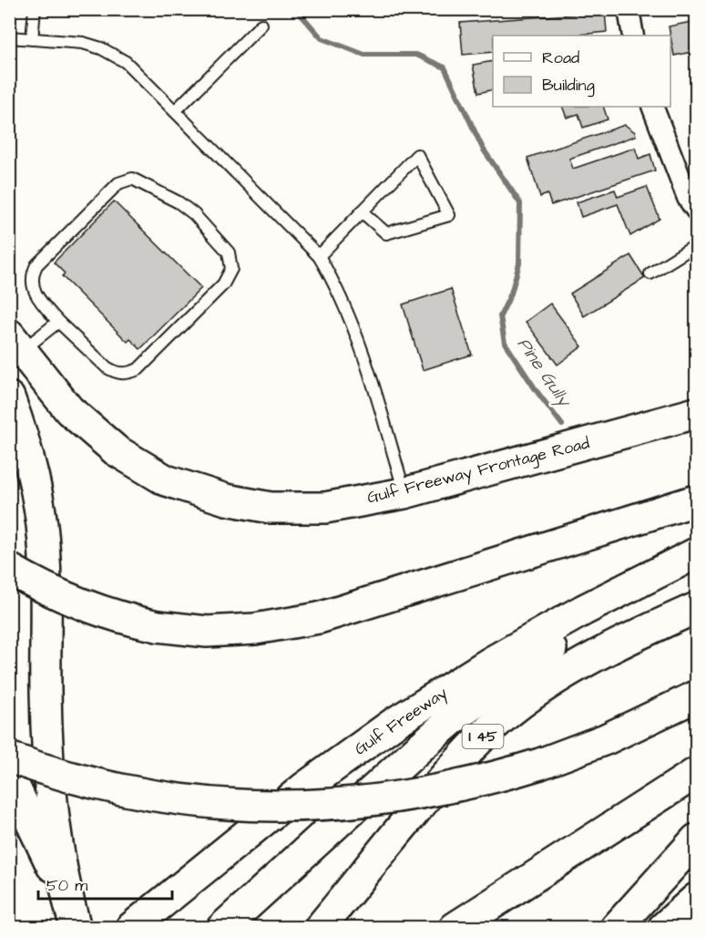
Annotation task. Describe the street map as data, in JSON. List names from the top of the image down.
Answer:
{
  "streets": {
    "main road": ["Gulf Freeway Frontage Road", "Gulf Freeway", "I 45"]
  },
  "water": ["Pine Gully"],
  "legend": ["Road", "Building"],
  "scale_bar": "50 m"
}
